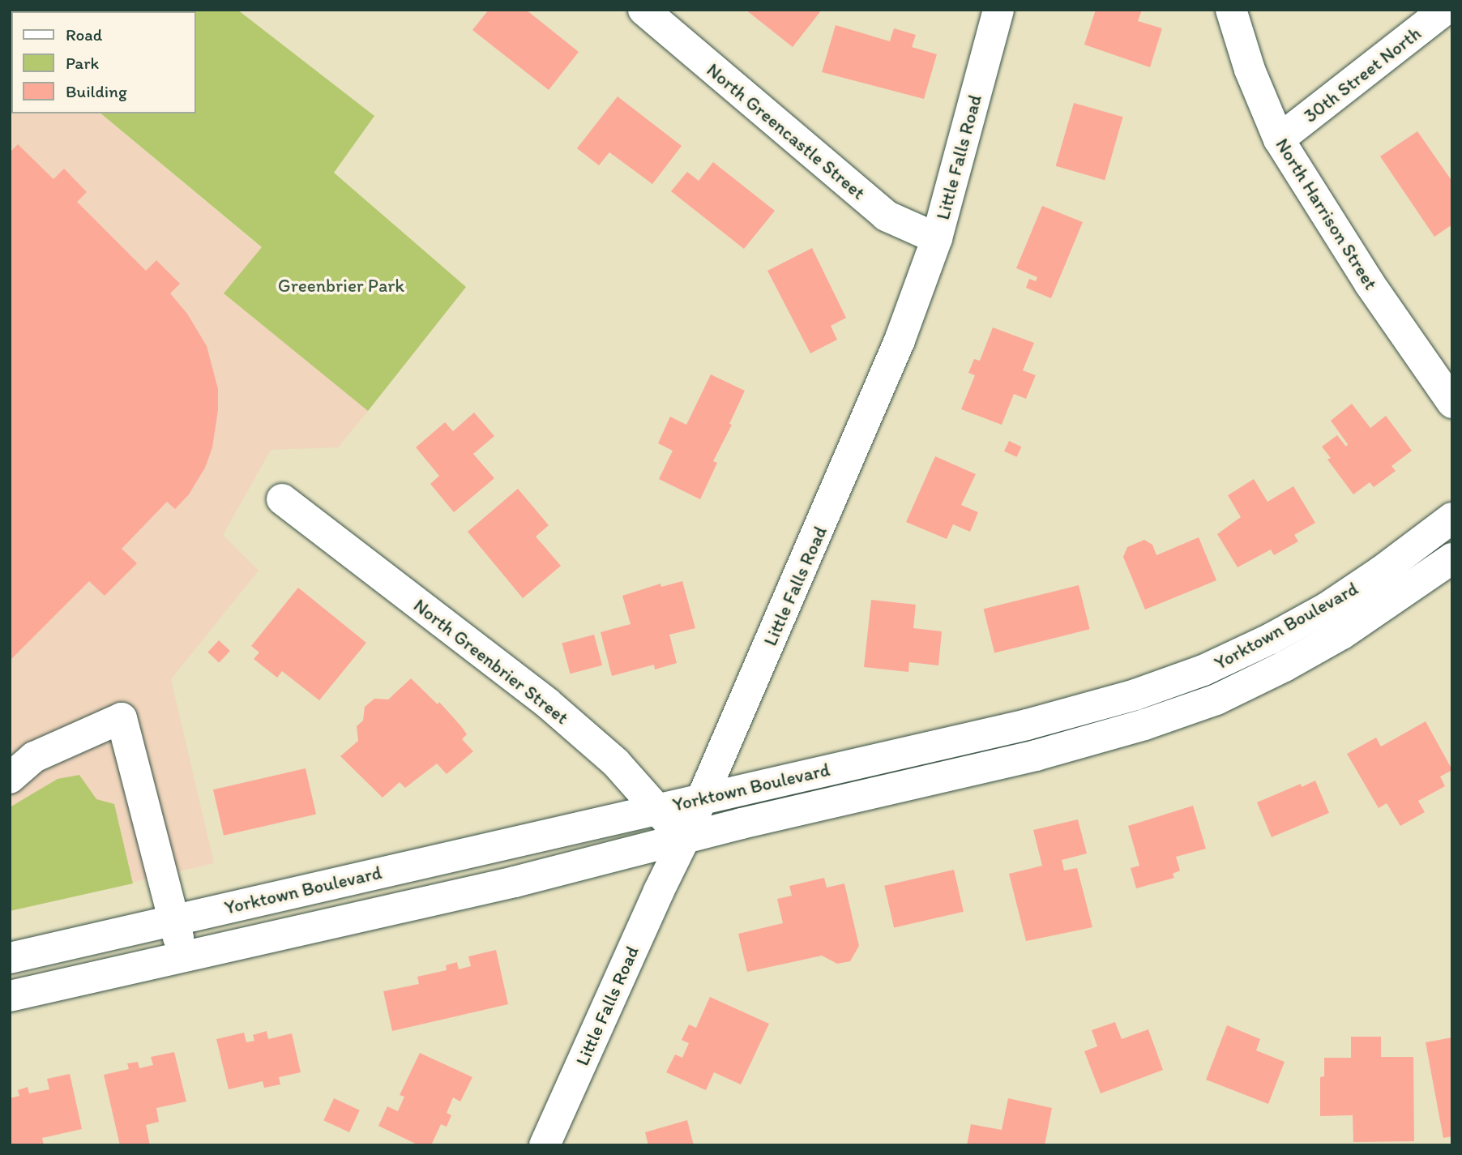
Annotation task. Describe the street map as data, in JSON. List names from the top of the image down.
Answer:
{
  "streets": {
    "street": [
      "30th Street North",
      "North Greencastle Street",
      "Little Falls Road",
      "North Harrison Street",
      "Yorktown Boulevard",
      "North Greenbrier Street"
    ]
  },
  "crossings": [
    ["30th Street North", "North Harrison Street"],
    ["North Greencastle Street", "Little Falls Road"],
    ["Little Falls Road", "Yorktown Boulevard"],
    ["Little Falls Road", "North Greenbrier Street"],
    ["Yorktown Boulevard", "North Greenbrier Street"]
  ],
  "parks": ["Greenbrier Park"],
  "legend": ["Road", "Park", "Building"]
}
